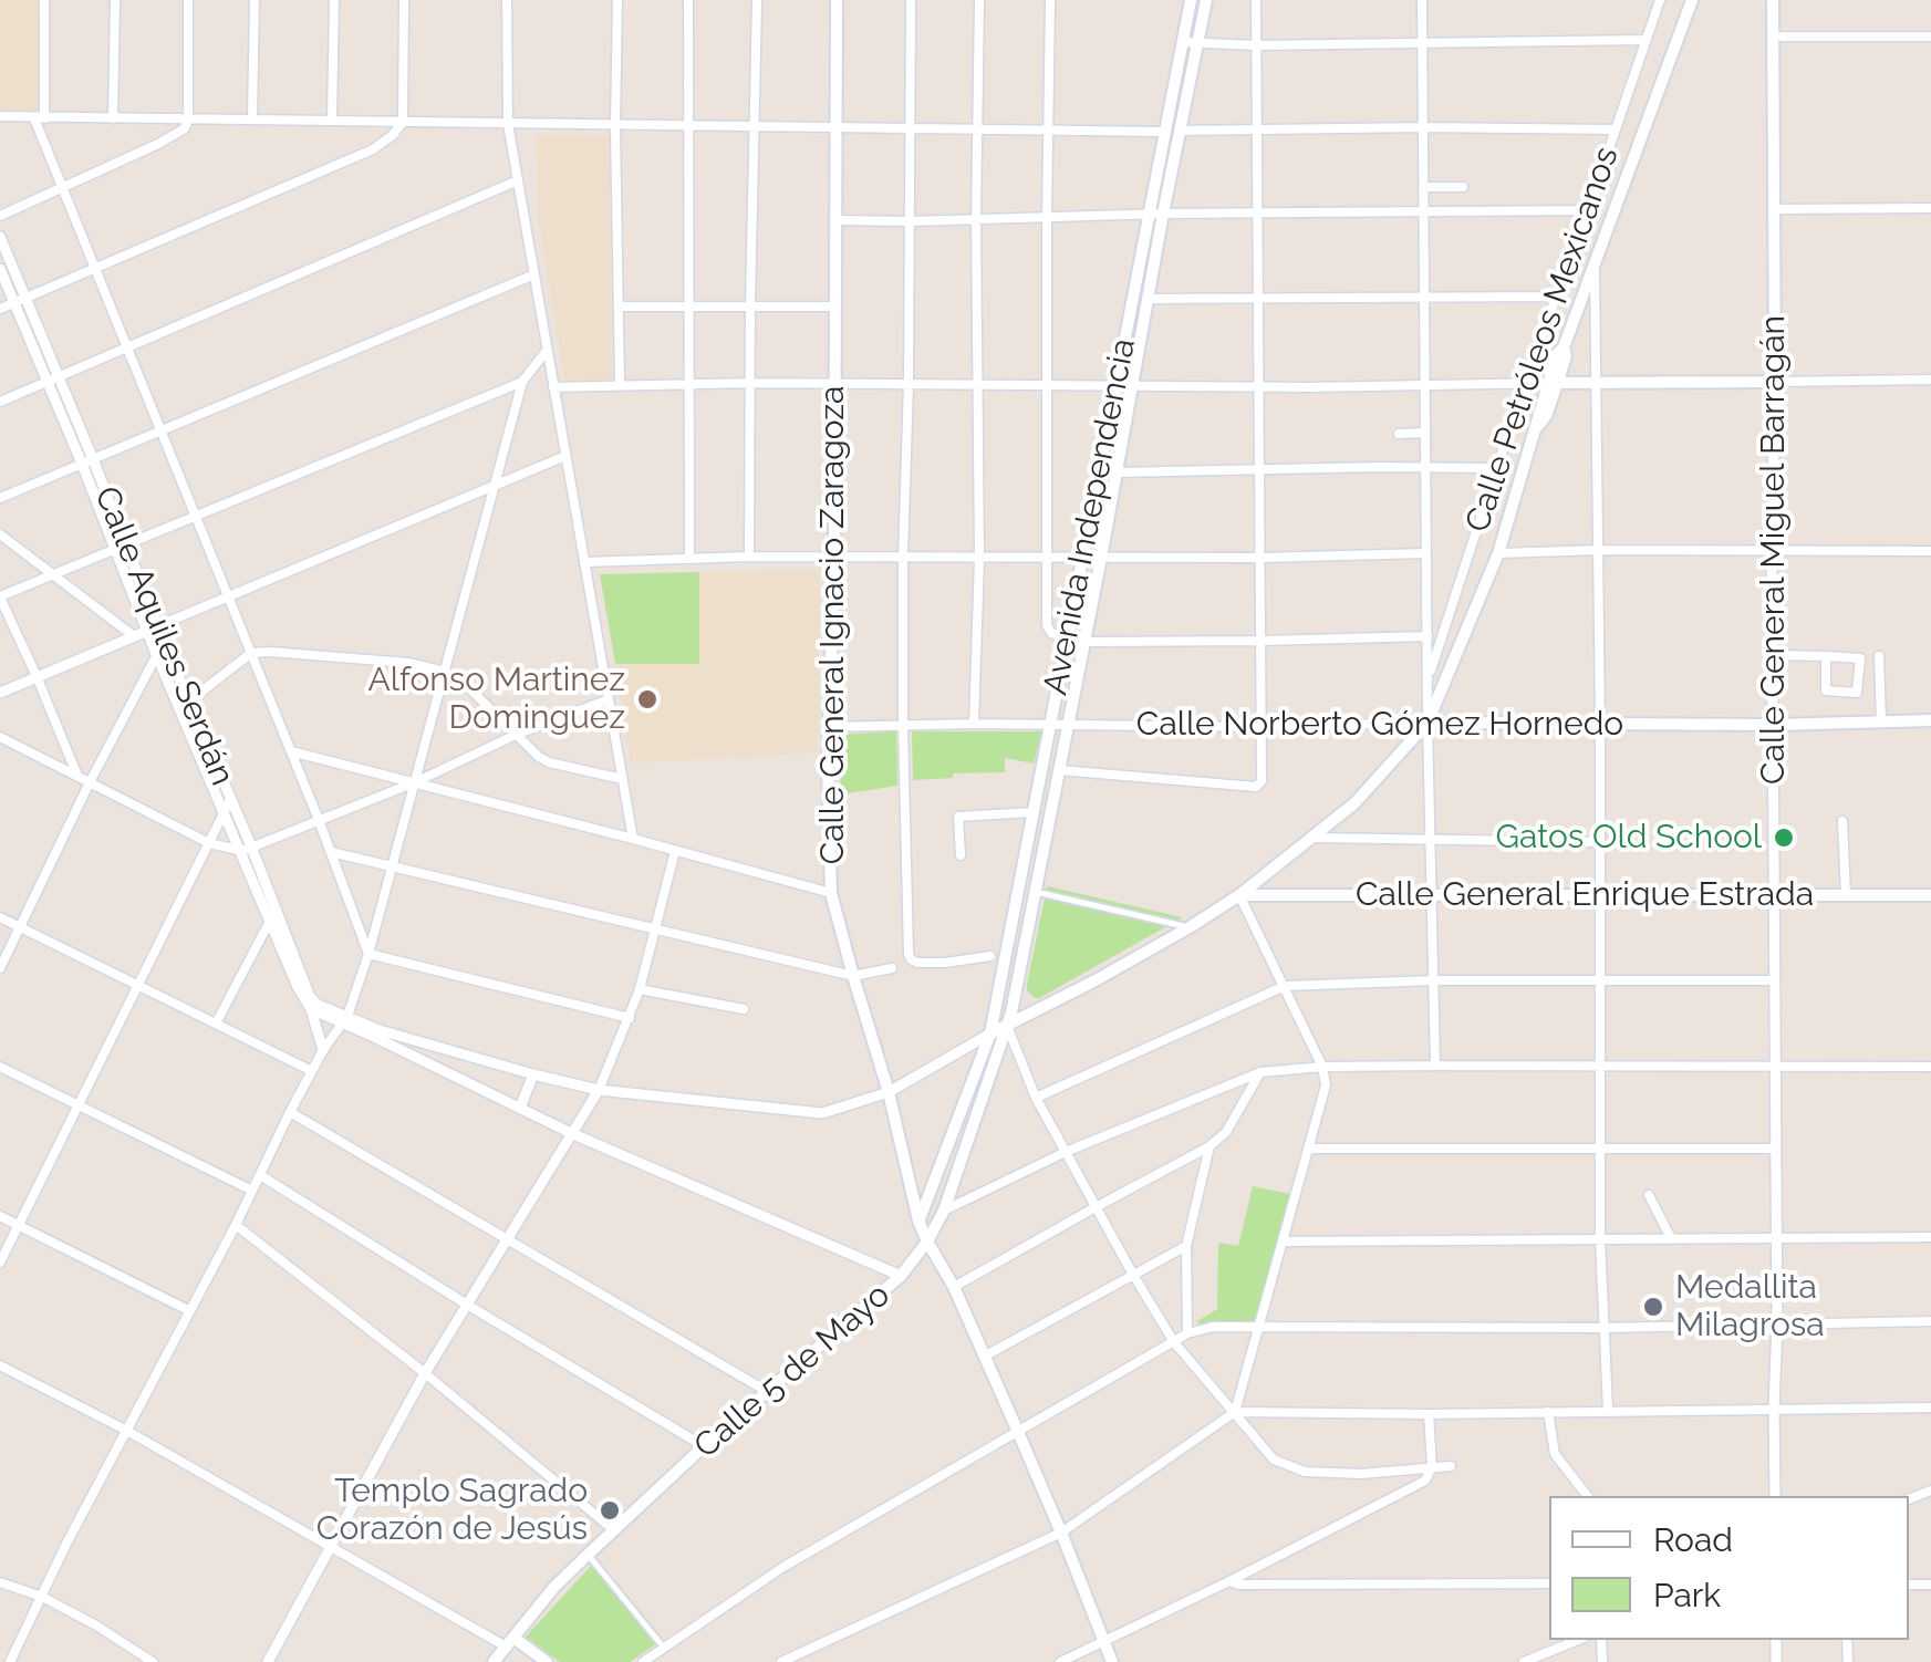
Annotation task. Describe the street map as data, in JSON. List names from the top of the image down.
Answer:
{
  "streets": {
    "main road": [
      "Calle Petróleos Mexicanos",
      "Avenida Independencia",
      "Calle General Miguel Barragán",
      "Calle General Ignacio Zaragoza",
      "Calle Norberto Gómez Hornedo",
      "Calle General Enrique Estrada",
      "Calle 5 de Mayo"
    ],
    "street": ["Calle Aquiles Serdán"]
  },
  "crossings": [
    ["Calle Petróleos Mexicanos", "Avenida Independencia"],
    ["Calle Petróleos Mexicanos", "Calle General Ignacio Zaragoza"],
    ["Calle Petróleos Mexicanos", "Calle Norberto Gómez Hornedo"],
    ["Calle Petróleos Mexicanos", "Calle General Enrique Estrada"],
    ["Calle Petróleos Mexicanos", "Calle 5 de Mayo"],
    ["Avenida Independencia", "Calle Norberto Gómez Hornedo"],
    ["Avenida Independencia", "Calle 5 de Mayo"],
    ["Calle General Miguel Barragán", "Calle Norberto Gómez Hornedo"],
    ["Calle General Miguel Barragán", "Calle General Enrique Estrada"],
    ["Calle General Ignacio Zaragoza", "Calle Norberto Gómez Hornedo"],
    ["Calle General Ignacio Zaragoza", "Calle 5 de Mayo"]
  ],
  "places": [
    "Alfonso Martinez Dominguez",
    "Gatos Old School",
    "Medallita Milagrosa",
    "Templo Sagrado Corazón de Jesús"
  ],
  "legend": ["Road", "Park"]
}
